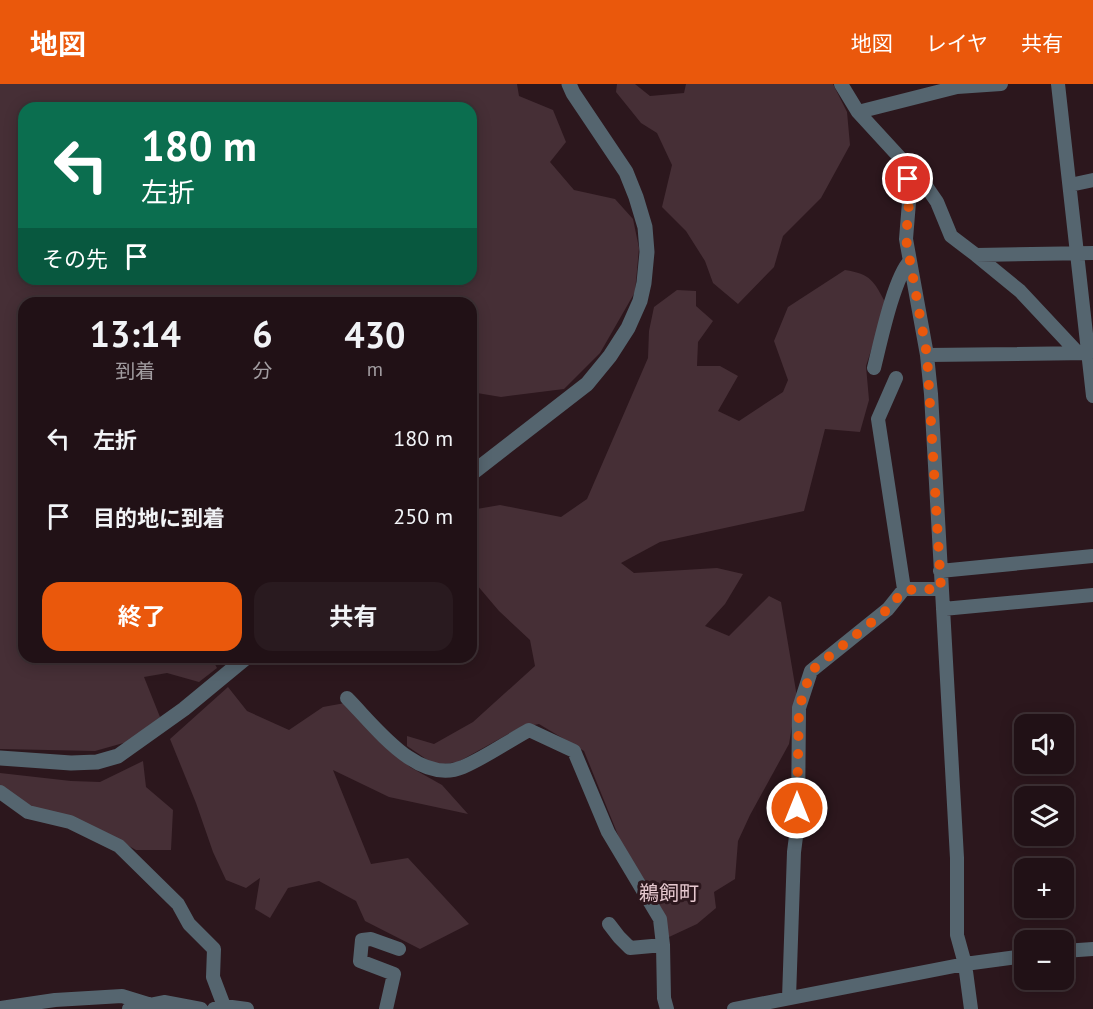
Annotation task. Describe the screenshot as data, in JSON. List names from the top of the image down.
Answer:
{
  "districts": ["鵜飼町"],
  "page": {
    "header": "地図",
    "nav": ["地図", "レイヤ", "共有"],
    "turn": ["180 m", "左折"],
    "then": "その先",
    "eta": [
      "13:14",
      "到着",
      "6",
      "分",
      "430",
      "m"
    ],
    "list": [
      {
        "name": "左折",
        "value": "180 m"
      },
      {
        "name": "目的地に到着",
        "value": "250 m"
      }
    ],
    "buttons": ["終了", "共有"],
    "map_buttons": ["+", "−"]
  }
}
